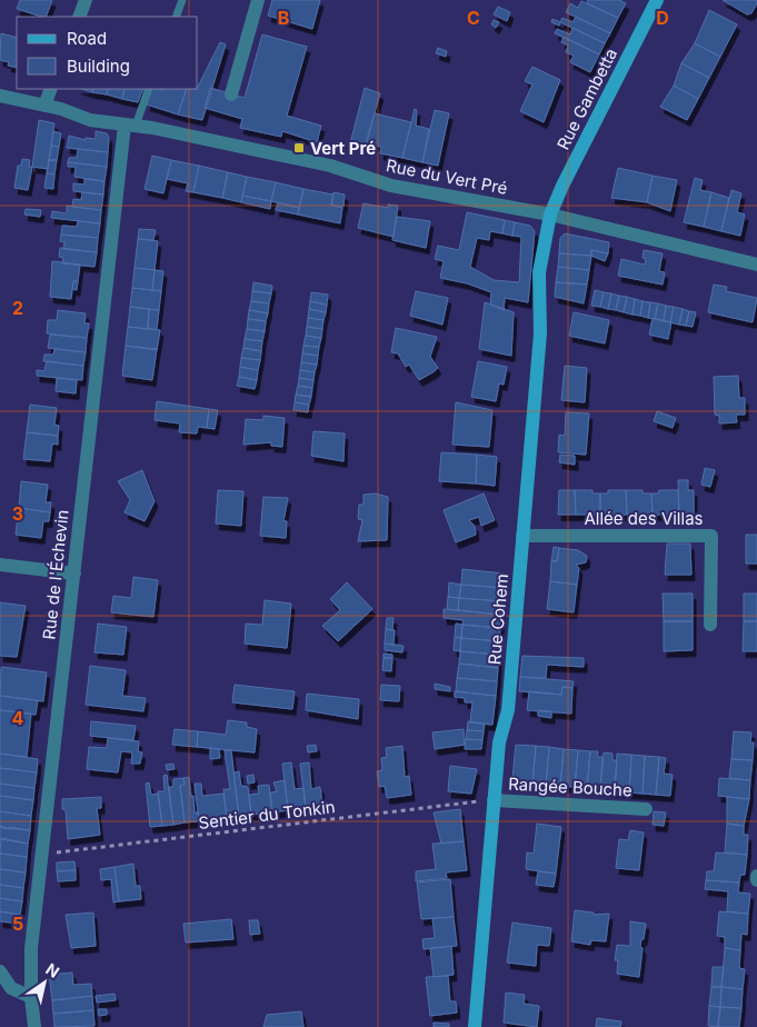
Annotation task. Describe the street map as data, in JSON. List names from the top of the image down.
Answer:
{
  "streets": {
    "street": [
      "Rue Gambetta",
      "Rue du Vert Pré",
      "Allée des Villas",
      "Rue de l'Échevin",
      "Rue Cohem",
      "Rangée Bouche"
    ],
    "path": ["Sentier du Tonkin"]
  },
  "crossings": [
    ["Rue Gambetta", "Rue du Vert Pré"],
    ["Rue Gambetta", "Rue Cohem"],
    ["Rue du Vert Pré", "Rue de l'Échevin"],
    ["Rue du Vert Pré", "Rue Cohem"],
    ["Allée des Villas", "Rue Cohem"],
    ["Rue de l'Échevin", "Sentier du Tonkin"],
    ["Rue Cohem", "Rangée Bouche"],
    ["Rue Cohem", "Sentier du Tonkin"],
    ["Rangée Bouche", "Sentier du Tonkin"]
  ],
  "places": {
    "transit": ["Vert Pré"]
  },
  "legend": ["Road", "Building"],
  "north": "top right",
  "grid": {
    "columns": ["B", "C", "D"],
    "rows": [
      "2",
      "3",
      "4",
      "5"
    ]
  }
}
